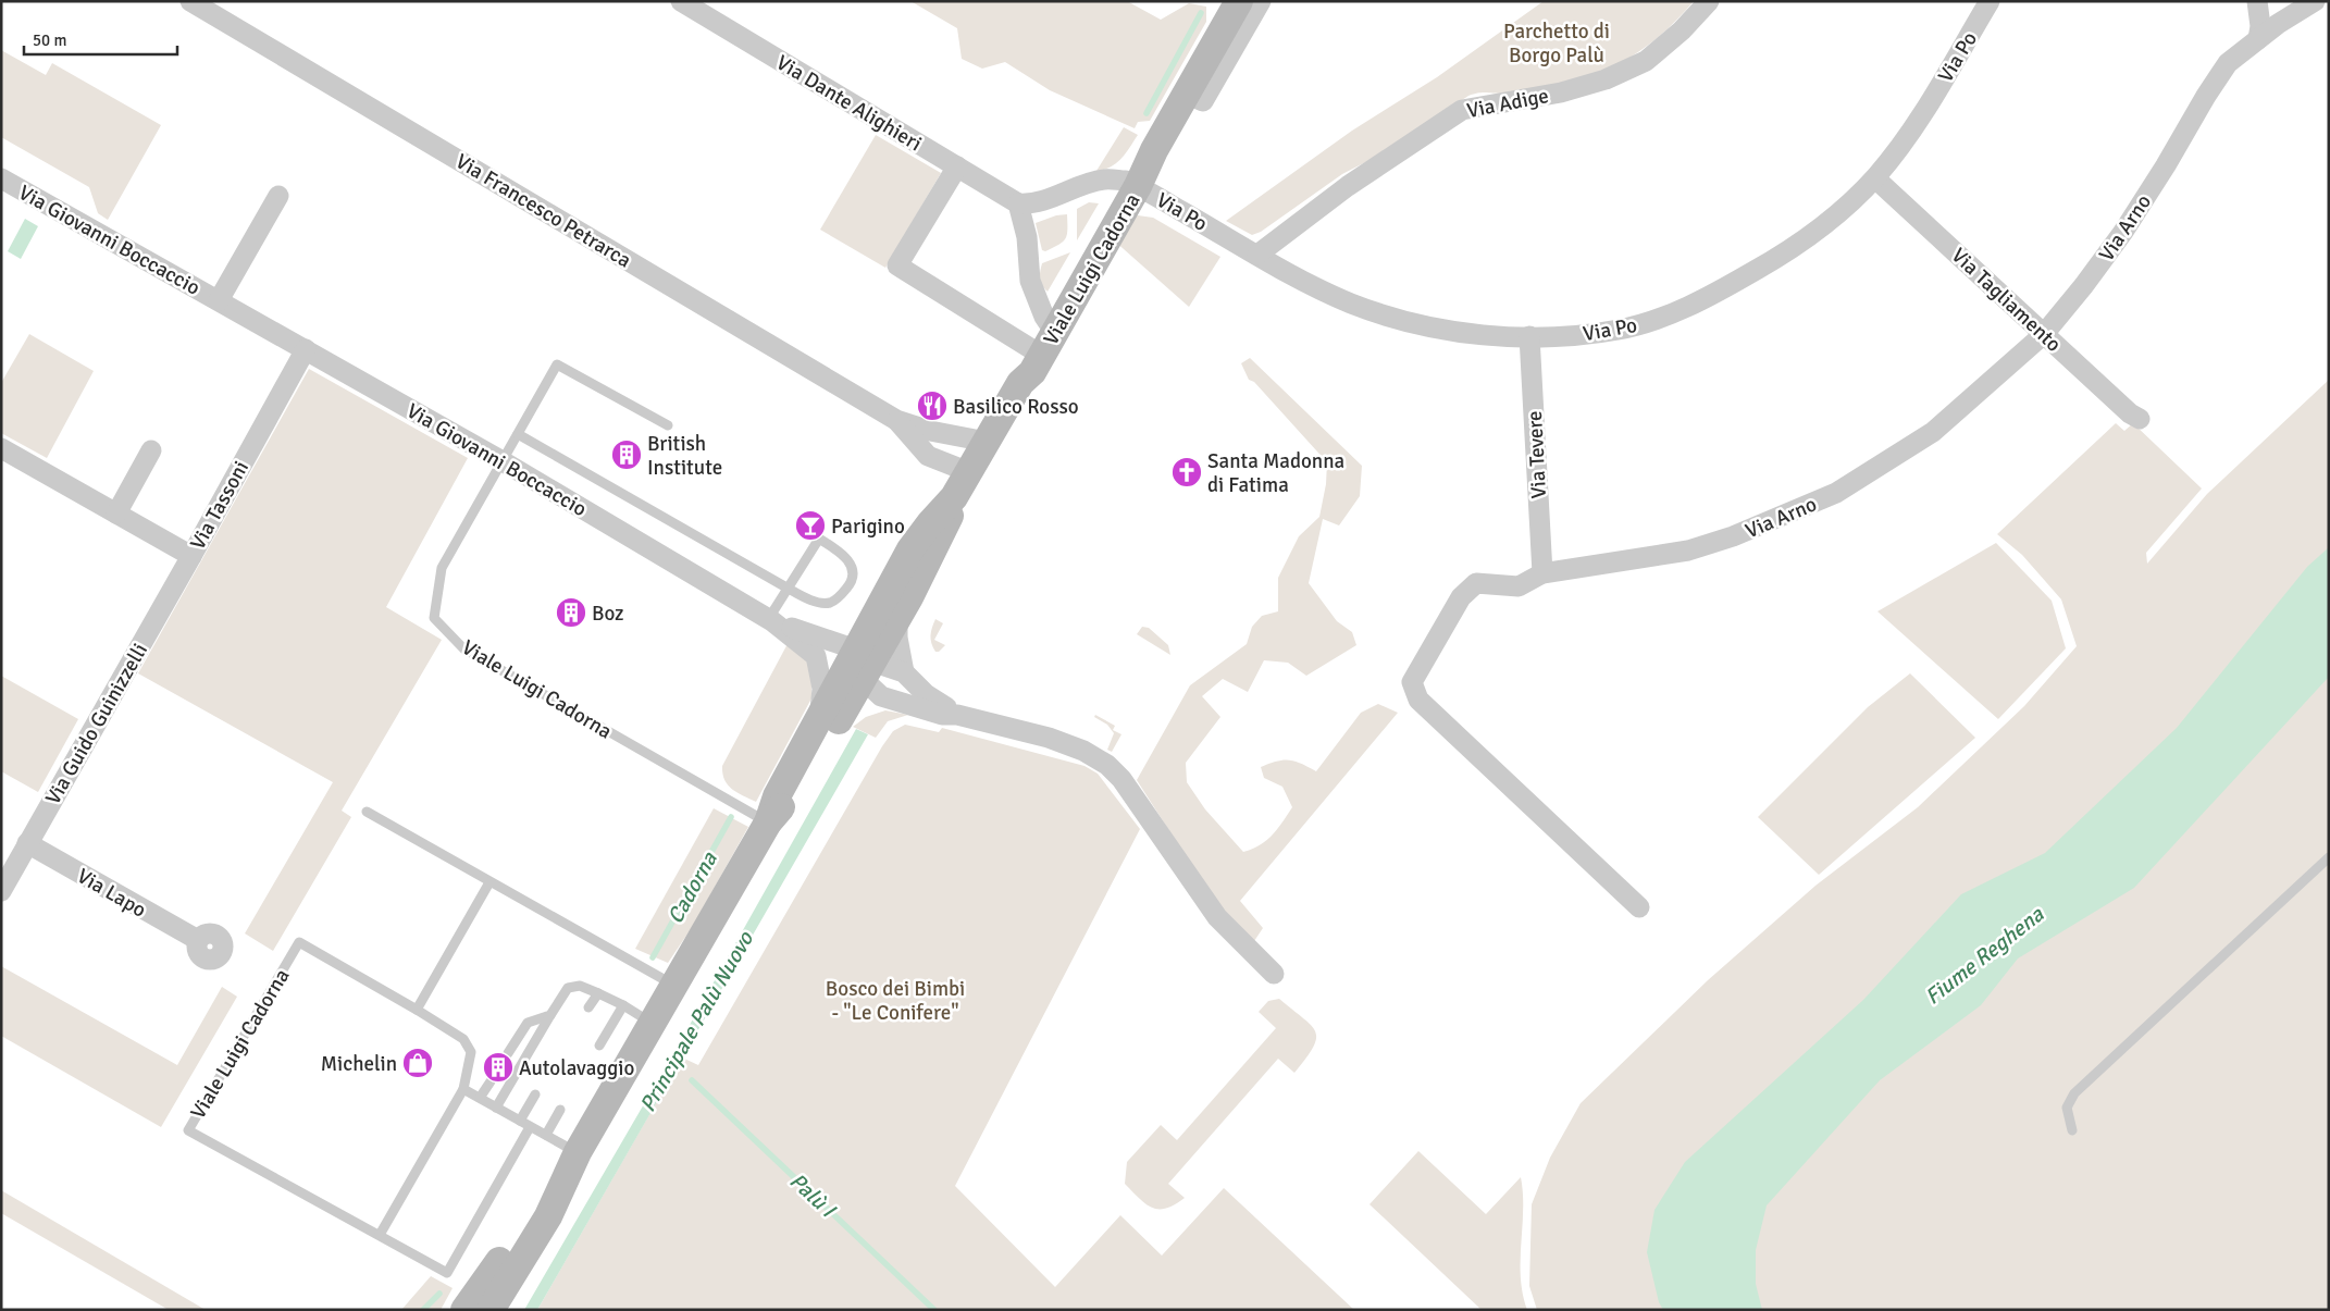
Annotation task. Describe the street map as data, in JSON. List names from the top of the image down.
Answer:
{
  "streets": {
    "main road": ["Viale Luigi Cadorna"],
    "street": [
      "Via Po",
      "Via Dante Alighieri",
      "Via Adige",
      "Via Francesco Petrarca",
      "Via Arno",
      "Via Giovanni Boccaccio",
      "Via Tagliamento",
      "Via Tevere",
      "Via Tassoni",
      "Via Guido Guinizzelli",
      "Via Lapo"
    ]
  },
  "crossings": [
    ["Via Po", "Via Adige"],
    ["Via Po", "Viale Luigi Cadorna"],
    ["Via Po", "Via Tagliamento"],
    ["Via Po", "Via Tevere"],
    ["Via Francesco Petrarca", "Viale Luigi Cadorna"],
    ["Via Arno", "Via Tagliamento"],
    ["Via Arno", "Via Tevere"],
    ["Via Giovanni Boccaccio", "Viale Luigi Cadorna"],
    ["Via Giovanni Boccaccio", "Via Tassoni"],
    ["Via Tassoni", "Via Guido Guinizzelli"],
    ["Via Guido Guinizzelli", "Via Lapo"]
  ],
  "water": [
    "Cadorna",
    "Fiume Reghena",
    "Principale Palù Nuovo",
    "Palù I"
  ],
  "parks": ["Parchetto di Borgo Palù", "Bosco dei Bimbi - \"Le Conifere\""],
  "places": {
    "restaurant": ["Basilico Rosso"],
    "building": ["British Institute", "Boz", "Autolavaggio"],
    "church": ["Santa Madonna di Fatima"],
    "bar": ["Parigino"],
    "shop": ["Michelin"]
  },
  "scale_bar": "50 m"
}
